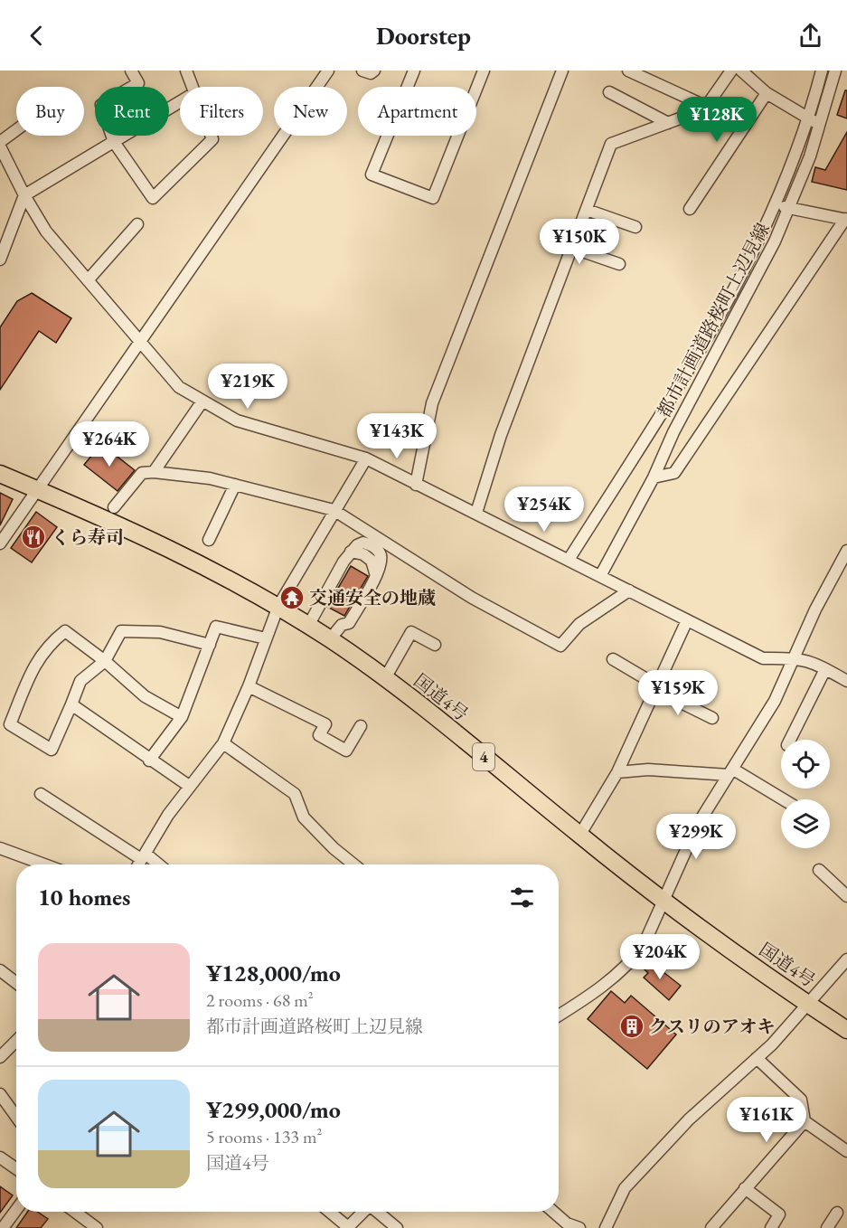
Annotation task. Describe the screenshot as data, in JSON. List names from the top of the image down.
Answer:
{
  "streets": {
    "highway": ["国道4号", "4"],
    "street": ["都市計画道路桜町上辺見線"]
  },
  "places": {
    "restaurant": ["くら寿司"],
    "temple": ["交通安全の地蔵"],
    "building": ["クスリのアオキ"]
  },
  "page": {
    "header": "Doorstep",
    "chip": [
      "Buy",
      "Rent",
      "Filters",
      "New",
      "Apartment"
    ],
    "price": [
      "¥128K",
      "¥150K",
      "¥219K",
      "¥143K",
      "¥264K",
      "¥254K",
      "¥159K",
      "¥299K",
      "¥204K",
      "¥161K"
    ],
    "heading": "10 homes",
    "list": [
      {
        "name": "¥128,000/mo",
        "note": "2 rooms · 68 m² · 都市計画道路桜町上辺見線"
      },
      {
        "name": "¥299,000/mo",
        "note": "5 rooms · 133 m² · 国道4号"
      }
    ]
  }
}
